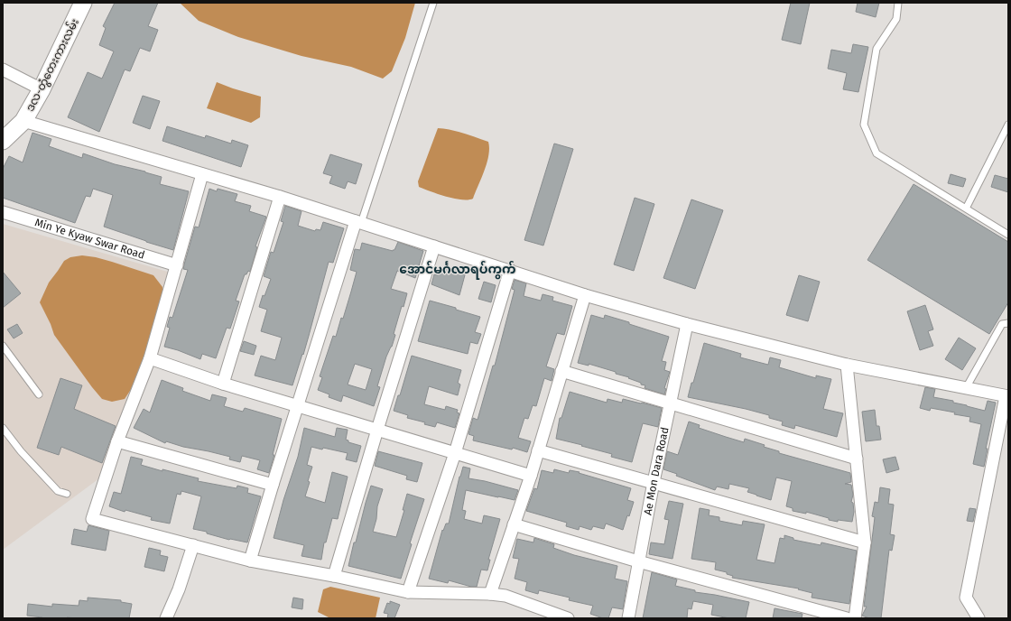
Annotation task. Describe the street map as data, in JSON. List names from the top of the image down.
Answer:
{
  "streets": {
    "main road": ["ဒလ-တွံတေးကားလမ်း"],
    "street": ["Min Ye Kyaw Swar Road", "Ae Mon Dara Road"]
  },
  "districts": ["အောင်မင်္ဂလာရပ်ကွက်"]
}
